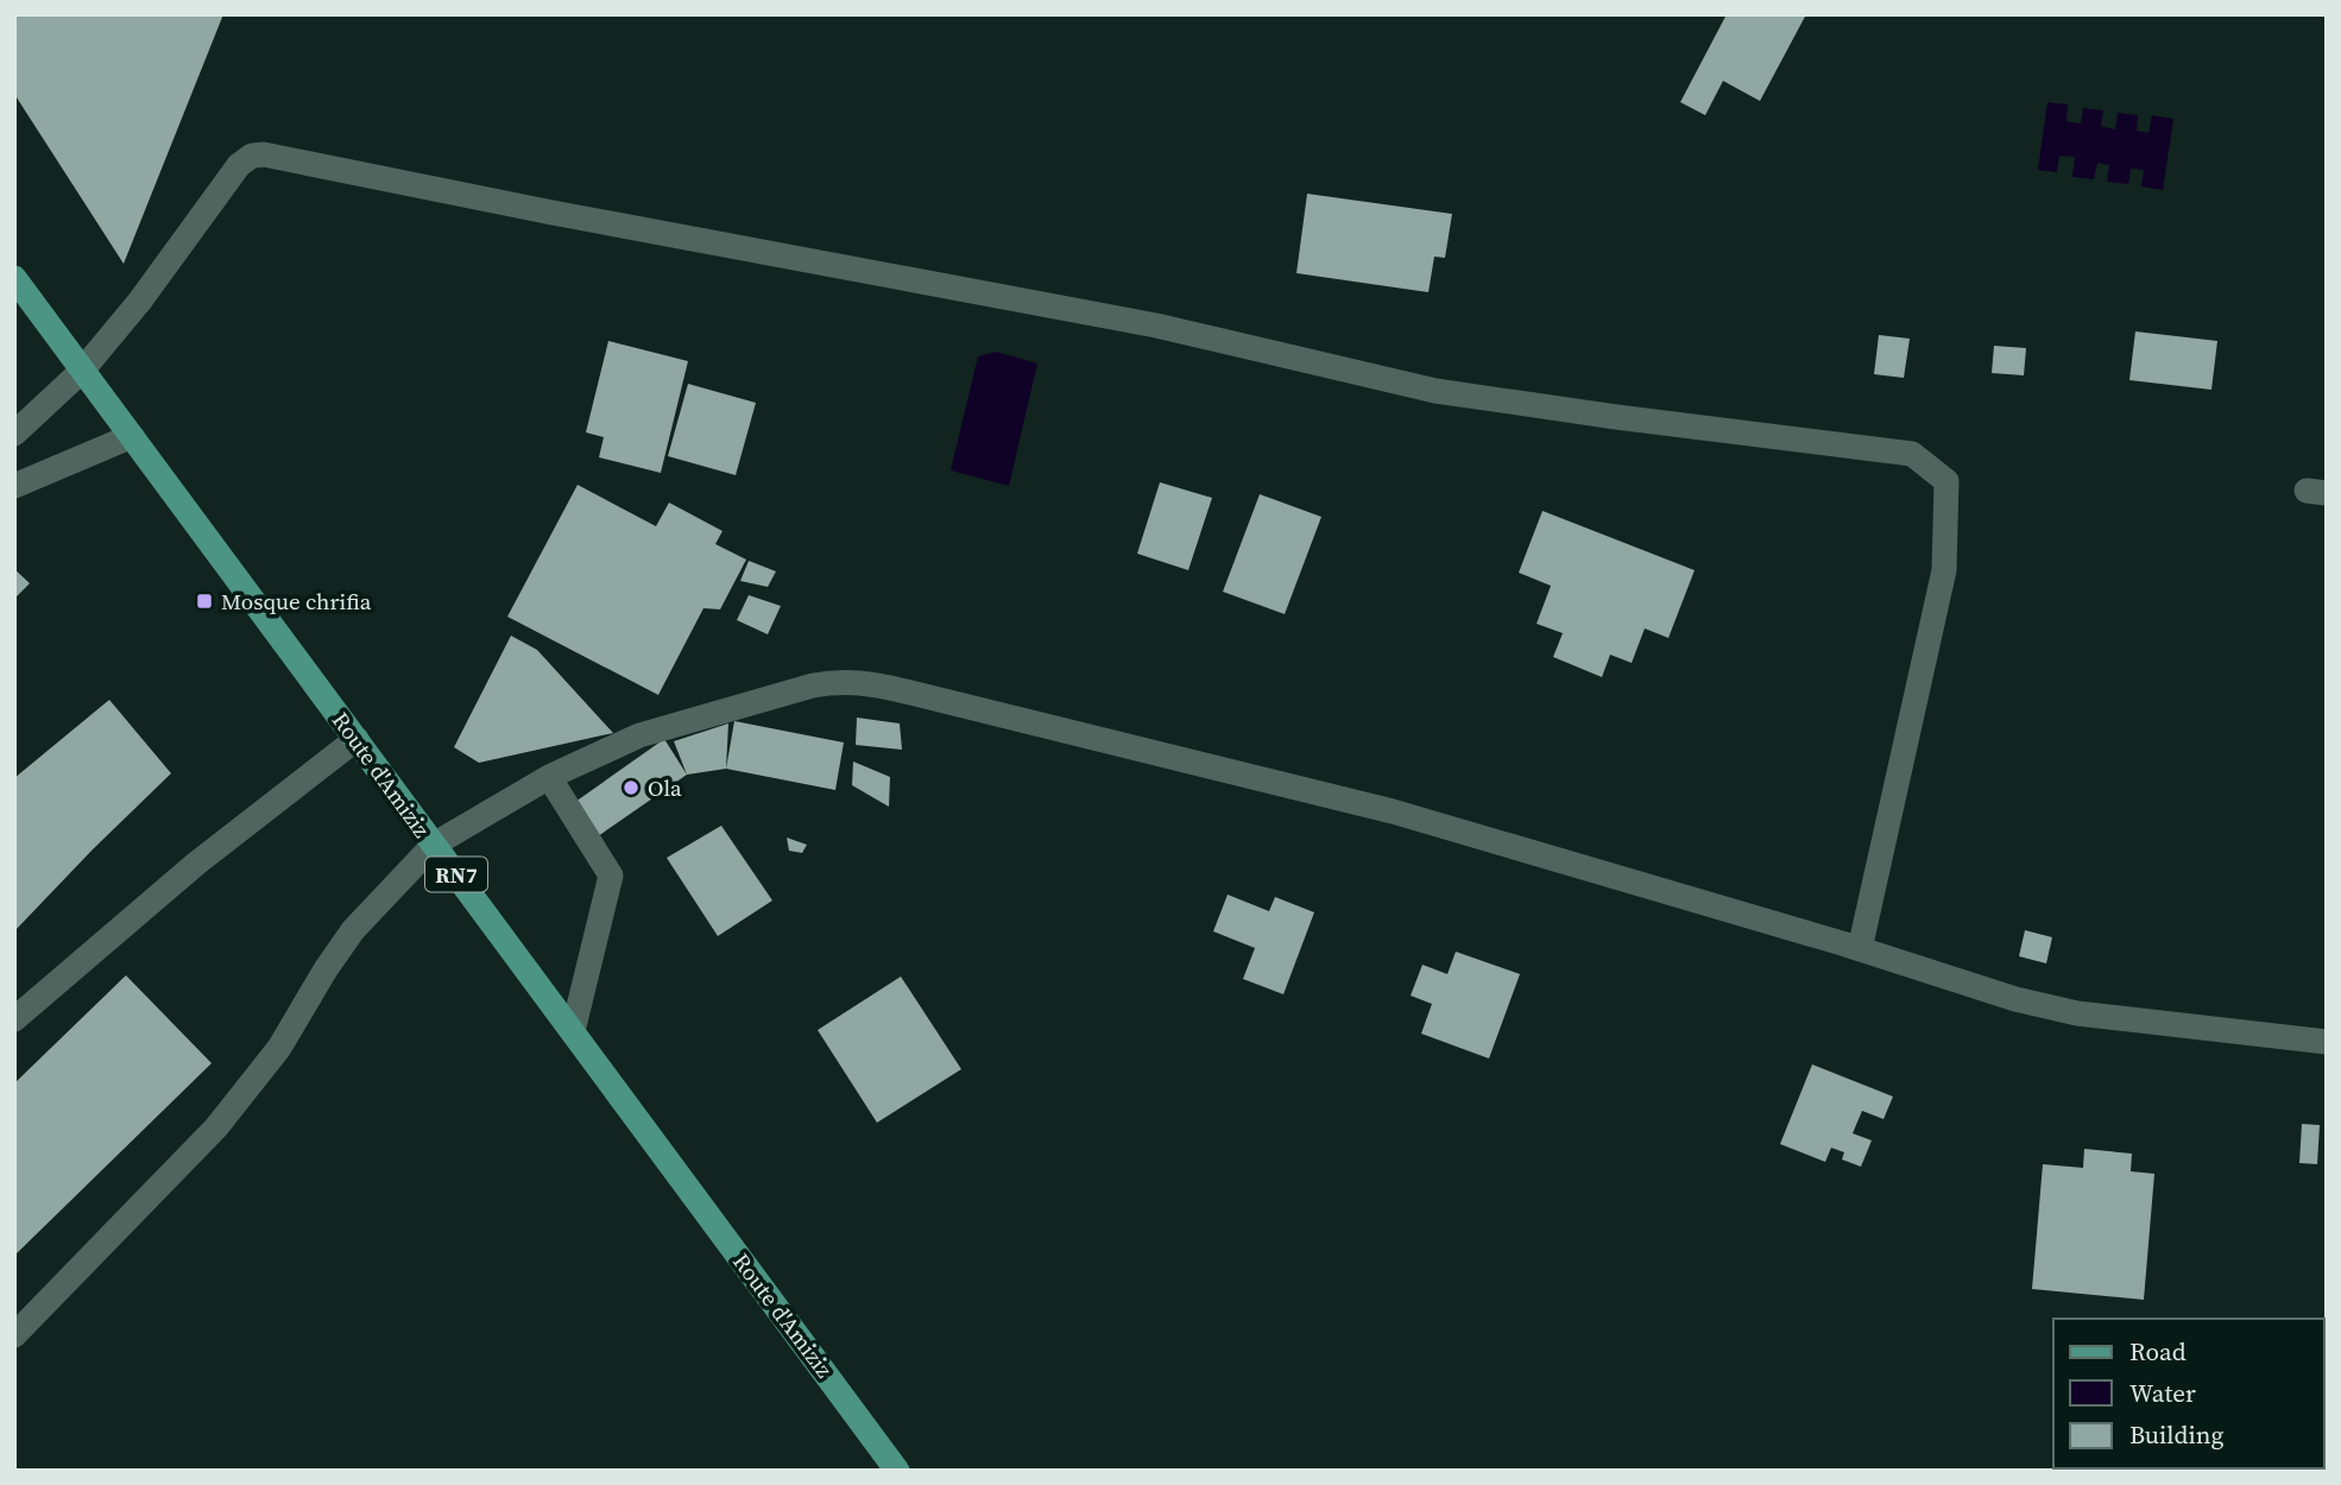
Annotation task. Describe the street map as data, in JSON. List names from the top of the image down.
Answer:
{
  "streets": {
    "main road": ["Route d'Amiziz", "RN7"]
  },
  "places": {
    "transit": ["Mosque chrifia"],
    "other": ["Ola"]
  },
  "legend": ["Road", "Water", "Building"]
}
